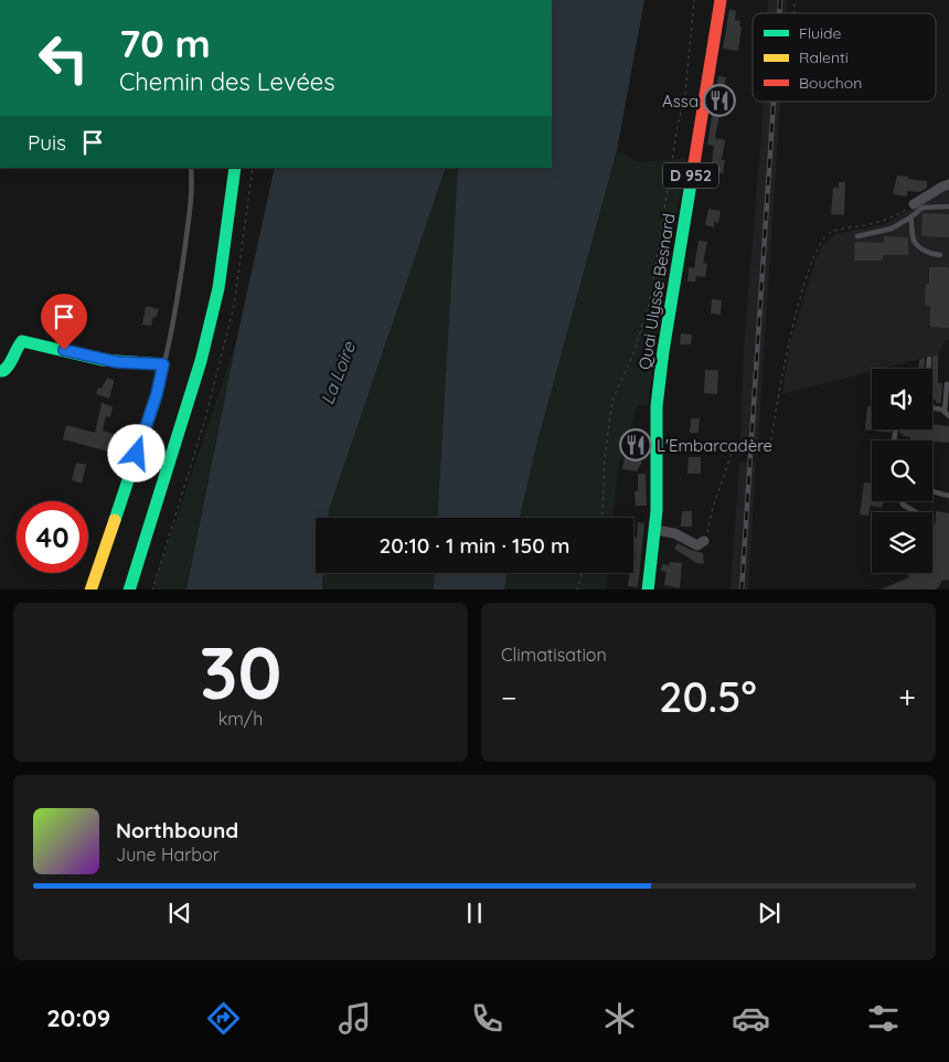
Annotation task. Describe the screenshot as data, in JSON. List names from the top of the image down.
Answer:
{
  "streets": {
    "main road": ["D 952", "Quai Ulysse Besnard"]
  },
  "water": ["La Loire"],
  "places": {
    "restaurant": ["Assa", "L'Embarcadère"]
  },
  "legend": ["Fluide", "Ralenti", "Bouchon"],
  "page": {
    "turn": ["70 m", "Chemin des Levées"],
    "then": "Puis",
    "limit": "40",
    "trip": "20:10 · 1 min · 150 m",
    "tile": [
      ["30", "km/h"],
      "Climatisation"
    ],
    "heat": ["−", "20.5°", "+"],
    "song": ["Northbound", "June Harbor"],
    "tabs": "20:09"
  }
}
